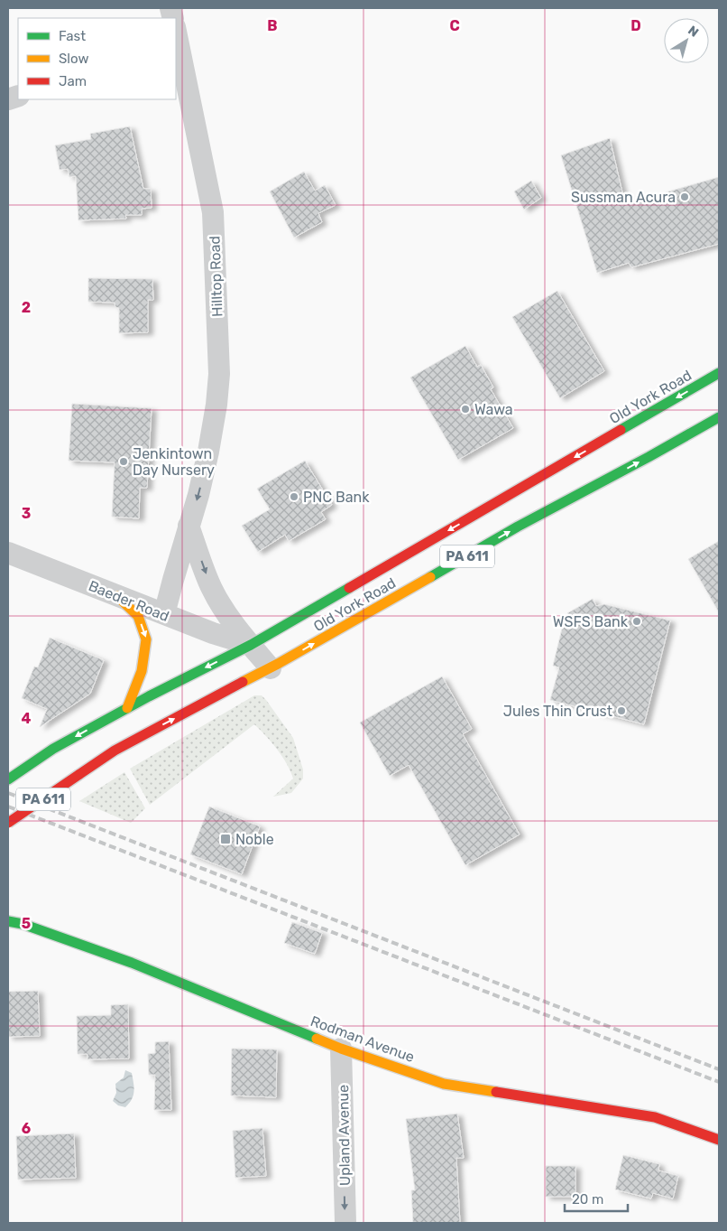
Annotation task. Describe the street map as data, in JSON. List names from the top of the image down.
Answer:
{
  "streets": {
    "main road": ["Old York Road", "PA 611", "Rodman Avenue"],
    "street": ["Hilltop Road", "Baeder Road", "Upland Avenue"]
  },
  "crossings": [
    ["Hilltop Road", "Baeder Road"],
    ["Old York Road", "Baeder Road"],
    ["Rodman Avenue", "Upland Avenue"]
  ],
  "one_way": ["Hilltop Road", "Upland Avenue"],
  "places": {
    "other": [
      "Sussman Acura",
      "Wawa",
      "Jenkintown Day Nursery",
      "PNC Bank",
      "WSFS Bank",
      "Jules Thin Crust"
    ],
    "transit": ["Noble"]
  },
  "legend": ["Fast", "Slow", "Jam"],
  "scale_bar": "20 m",
  "north": "top right",
  "grid": {
    "columns": ["B", "C", "D"],
    "rows": [
      "2",
      "3",
      "4",
      "5",
      "6"
    ]
  }
}
